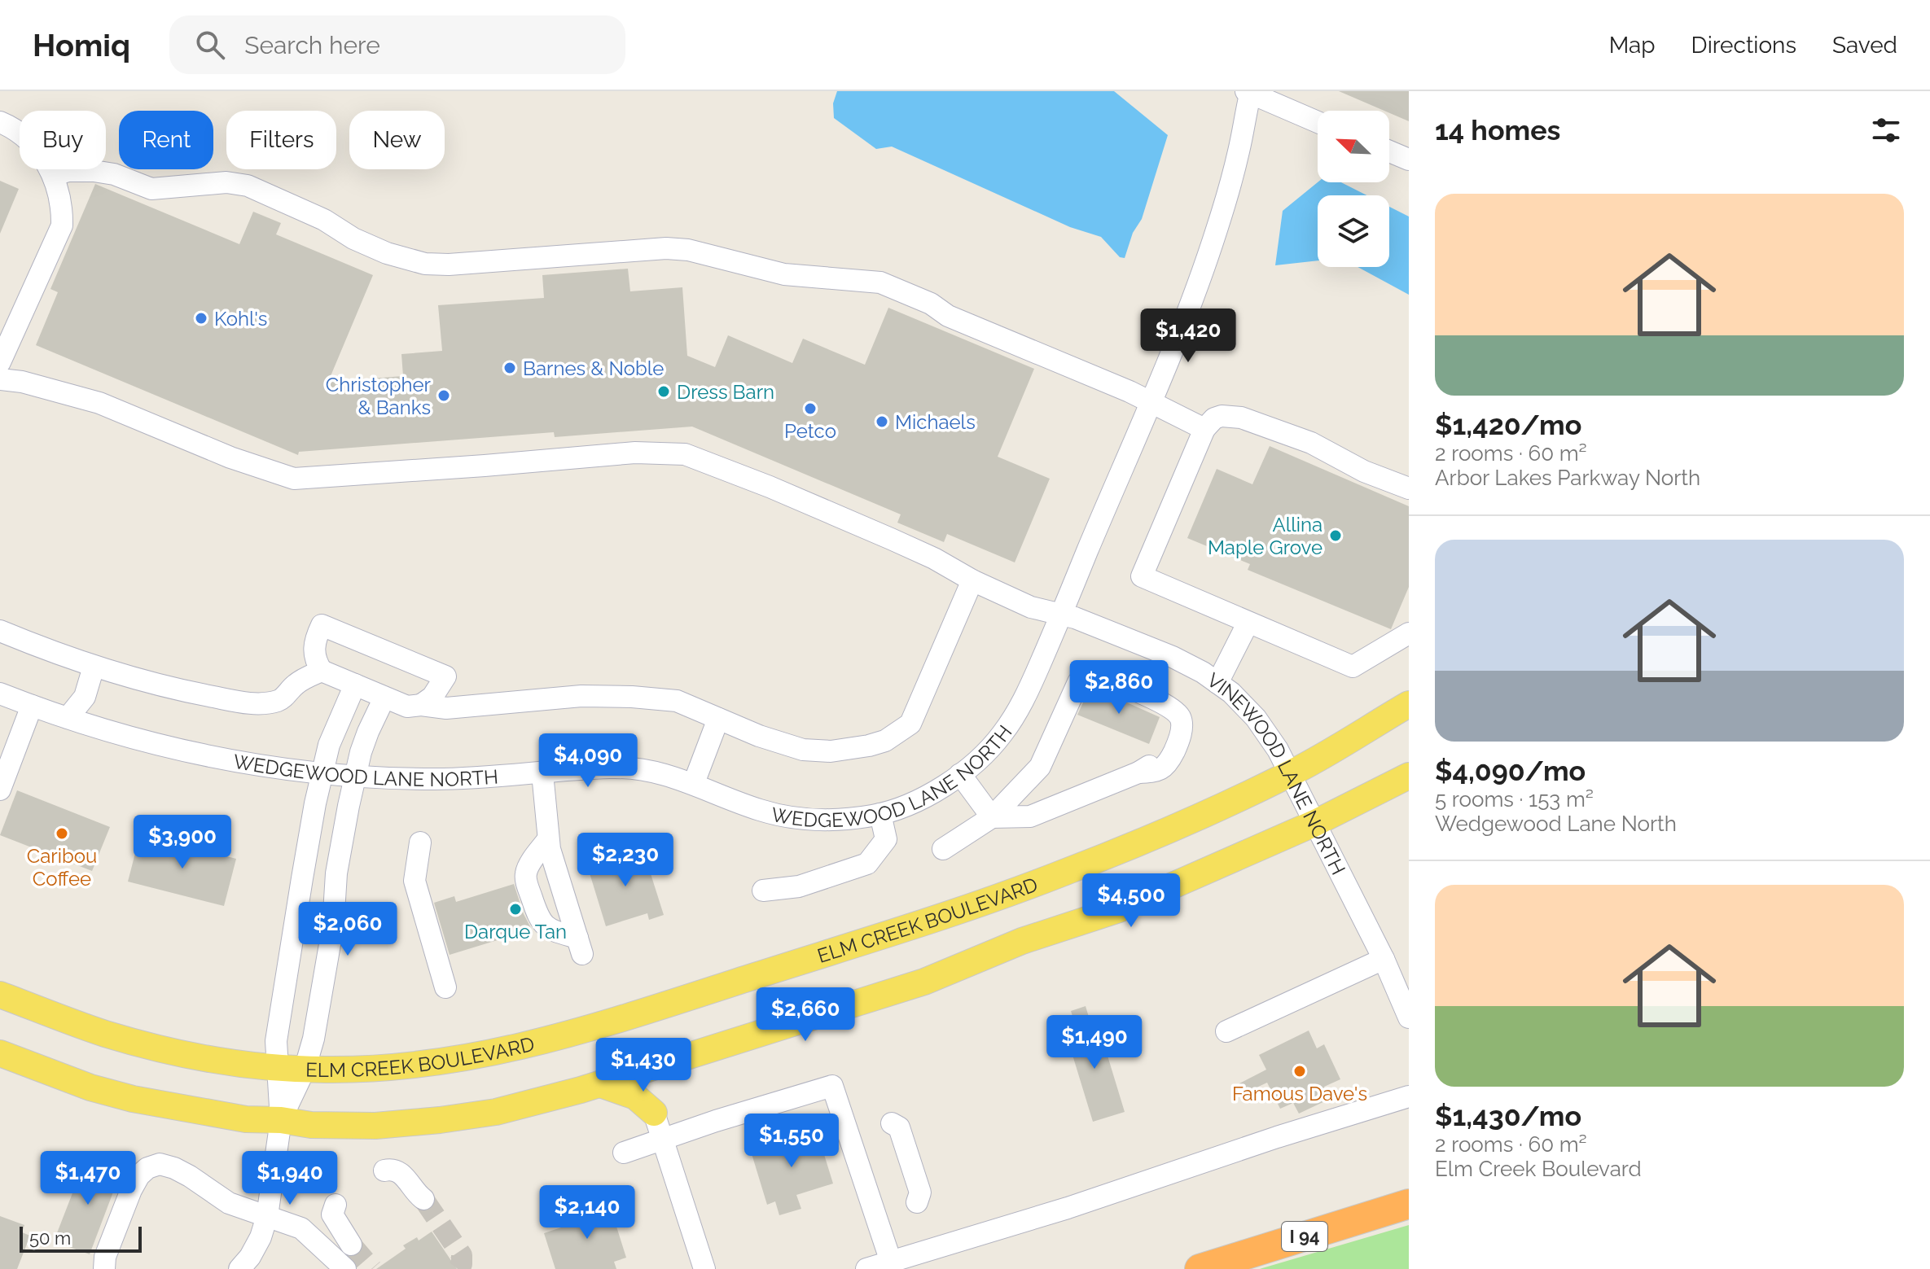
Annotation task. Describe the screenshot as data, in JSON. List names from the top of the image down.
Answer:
{
  "streets": {
    "highway": ["I 94"],
    "main road": ["ELM CREEK BOULEVARD"],
    "street": ["WEDGEWOOD LANE NORTH", "VINEWOOD LANE NORTH"]
  },
  "crossings": [
    ["WEDGEWOOD LANE NORTH", "VINEWOOD LANE NORTH"],
    ["VINEWOOD LANE NORTH", "ELM CREEK BOULEVARD"]
  ],
  "places": [
    "Kohl's",
    "Barnes & Noble",
    "Dress Barn",
    "Christopher & Banks",
    "Petco",
    "Michaels",
    "Allina Maple Grove",
    "Caribou Coffee",
    "Darque Tan",
    "Famous Dave's"
  ],
  "scale_bar": "50 m",
  "north": "top left",
  "page": {
    "header": "Homiq",
    "search": "Search here",
    "nav": ["Map", "Directions", "Saved"],
    "heading": "14 homes",
    "chip": [
      "Buy",
      "Rent",
      "Filters",
      "New"
    ],
    "list": [
      {
        "name": "$1,420/mo",
        "note": "2 rooms · 60 m² · Arbor Lakes Parkway North"
      },
      {
        "name": "$4,090/mo",
        "note": "5 rooms · 153 m² · Wedgewood Lane North"
      },
      {
        "name": "$1,430/mo",
        "note": "2 rooms · 60 m² · Elm Creek Boulevard"
      }
    ],
    "price": [
      "$1,420",
      "$2,860",
      "$4,090",
      "$3,900",
      "$2,230",
      "$4,500",
      "$2,060",
      "$2,660",
      "$1,490",
      "$1,430",
      "$1,550",
      "$1,470",
      "$1,940",
      "$2,140"
    ],
    "scale": "50 m"
  }
}
